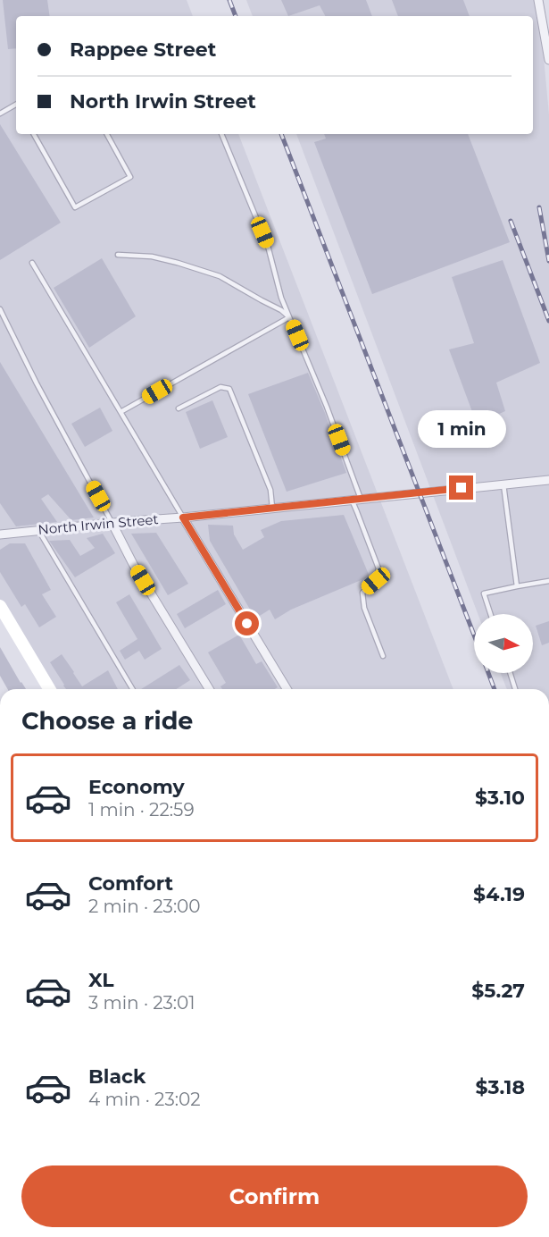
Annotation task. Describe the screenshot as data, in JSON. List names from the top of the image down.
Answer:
{
  "streets": {
    "street": ["North Irwin Street"]
  },
  "north": "right",
  "page": {
    "banner": ["Rappee Street", "North Irwin Street"],
    "bubble": "1 min",
    "heading": "Choose a ride",
    "list": [
      {
        "name": "Economy",
        "note": "1 min · 22:59",
        "value": "$3.10"
      },
      {
        "name": "Comfort",
        "note": "2 min · 23:00",
        "value": "$4.19"
      },
      {
        "name": "XL",
        "note": "3 min · 23:01",
        "value": "$5.27"
      },
      {
        "name": "Black",
        "note": "4 min · 23:02",
        "value": "$3.18"
      }
    ],
    "buttons": "Confirm"
  }
}
